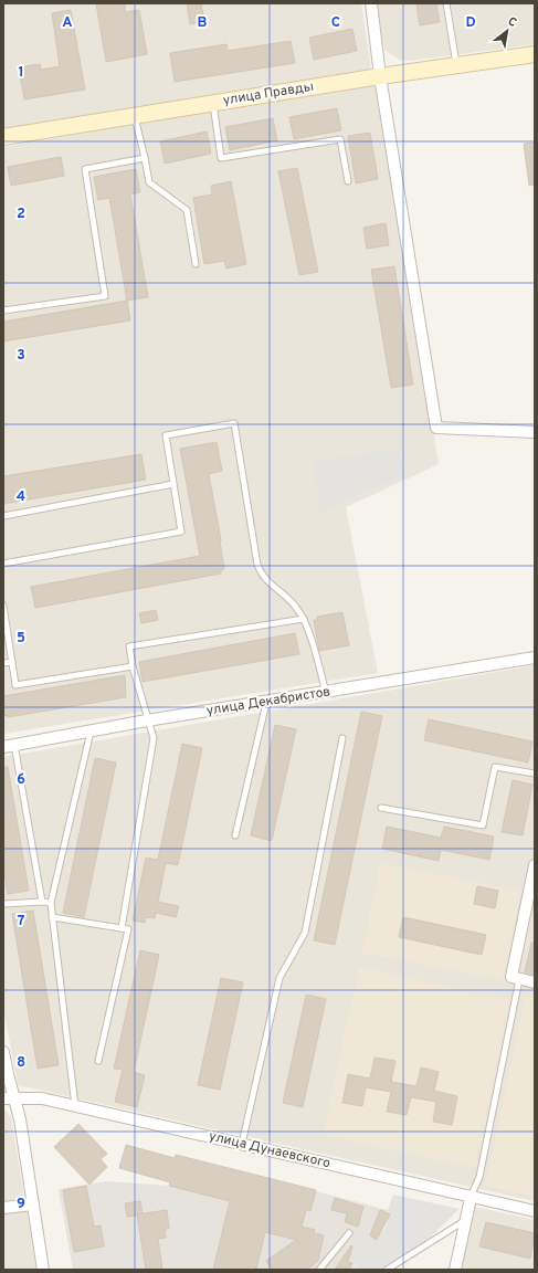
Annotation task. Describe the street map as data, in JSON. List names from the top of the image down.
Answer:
{
  "streets": {
    "street": ["улица Правды", "улица Декабристов", "улица Дунаевского"]
  },
  "north": "top right",
  "grid": {
    "columns": [
      "A",
      "B",
      "C",
      "D"
    ],
    "rows": [
      "1",
      "2",
      "3",
      "4",
      "5",
      "6",
      "7",
      "8",
      "9"
    ]
  }
}
